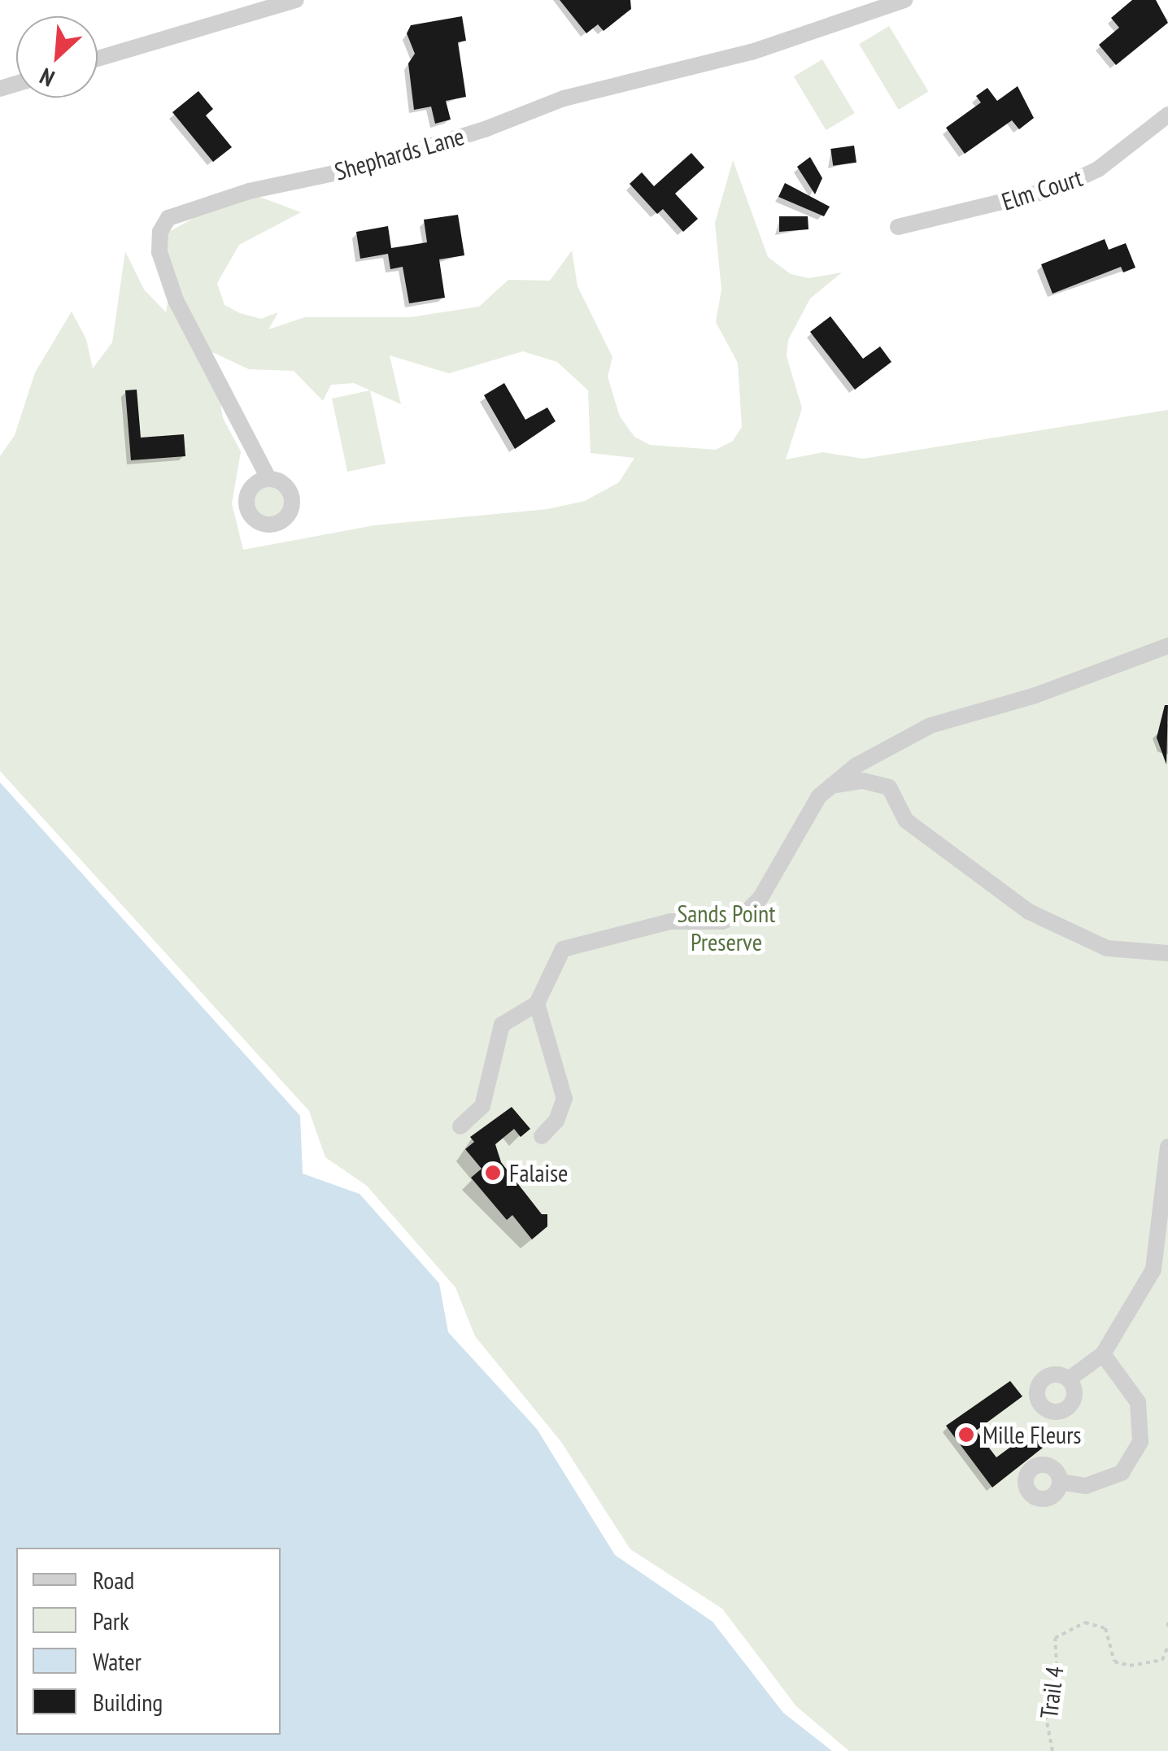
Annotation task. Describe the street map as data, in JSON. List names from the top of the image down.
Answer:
{
  "streets": {
    "street": ["Shephards Lane", "Elm Court"],
    "path": ["Trail 4"]
  },
  "parks": ["Sands Point Preserve"],
  "places": ["Falaise", "Mille Fleurs"],
  "legend": [
    "Road",
    "Park",
    "Water",
    "Building"
  ],
  "north": "bottom left"
}
